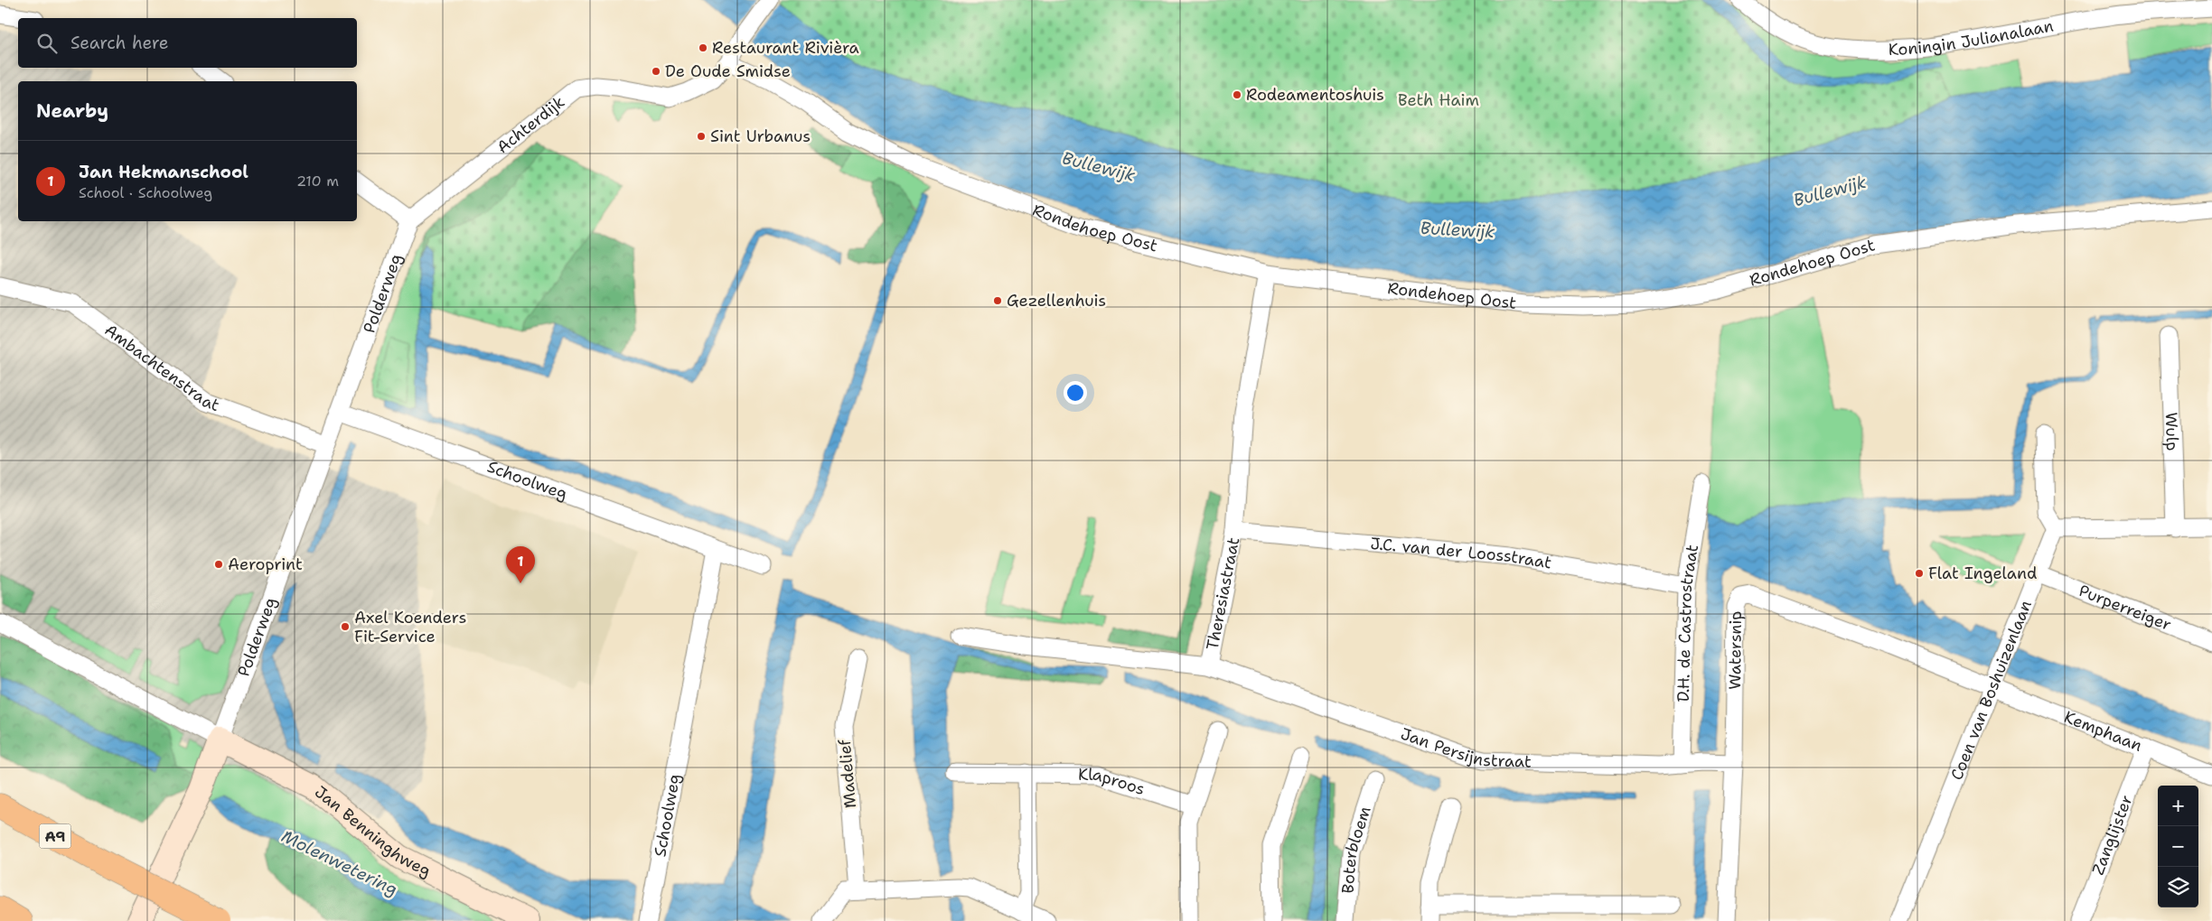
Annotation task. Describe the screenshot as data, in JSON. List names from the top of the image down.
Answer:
{
  "streets": {
    "highway": ["A9"],
    "street": [
      "Koningin Julianalaan",
      "Achterdijk",
      "Rondehoep Oost",
      "Polderweg",
      "Ambachtenstraat",
      "Wulp",
      "Schoolweg",
      "J.C. van der Loosstraat",
      "Theresiastraat",
      "Purperreiger",
      "D.H. de Castrostraat",
      "Watersnip",
      "Coen van Boshuizenlaan",
      "Kemphaan",
      "Jan Persijnstraat",
      "Madelief",
      "Klaproos",
      "Jan Benninghweg",
      "Zanglijster",
      "Boterbloem"
    ]
  },
  "crossings": [
    ["Achterdijk", "Rondehoep Oost"],
    ["Achterdijk", "Polderweg"],
    ["Rondehoep Oost", "Theresiastraat"],
    ["Polderweg", "Ambachtenstraat"],
    ["Polderweg", "Schoolweg"],
    ["Polderweg", "Jan Benninghweg"],
    ["J.C. van der Loosstraat", "Theresiastraat"],
    ["J.C. van der Loosstraat", "D.H. de Castrostraat"],
    ["Theresiastraat", "Jan Persijnstraat"],
    ["Purperreiger", "Coen van Boshuizenlaan"],
    ["D.H. de Castrostraat", "Jan Persijnstraat"],
    ["Watersnip", "Coen van Boshuizenlaan"],
    ["Watersnip", "Kemphaan"],
    ["Watersnip", "Jan Persijnstraat"],
    ["Coen van Boshuizenlaan", "Kemphaan"],
    ["Kemphaan", "Zanglijster"]
  ],
  "water": ["Bullewijk", "Molenwetering"],
  "parks": ["Beth Haim"],
  "places": [
    "Restaurant Rivièra",
    "De Oude Smidse",
    "Rodeamentoshuis",
    "Sint Urbanus",
    "Gezellenhuis",
    "Aeroprint",
    "Flat Ingeland",
    "Axel Koenders Fit-Service"
  ],
  "page": {
    "search": "Search here",
    "heading": "Nearby",
    "list": [
      {
        "mark": "1",
        "name": "Jan Hekmanschool",
        "note": "School · Schoolweg",
        "value": "210 m"
      }
    ],
    "pins": "1",
    "map_buttons": ["+", "−"]
  }
}
